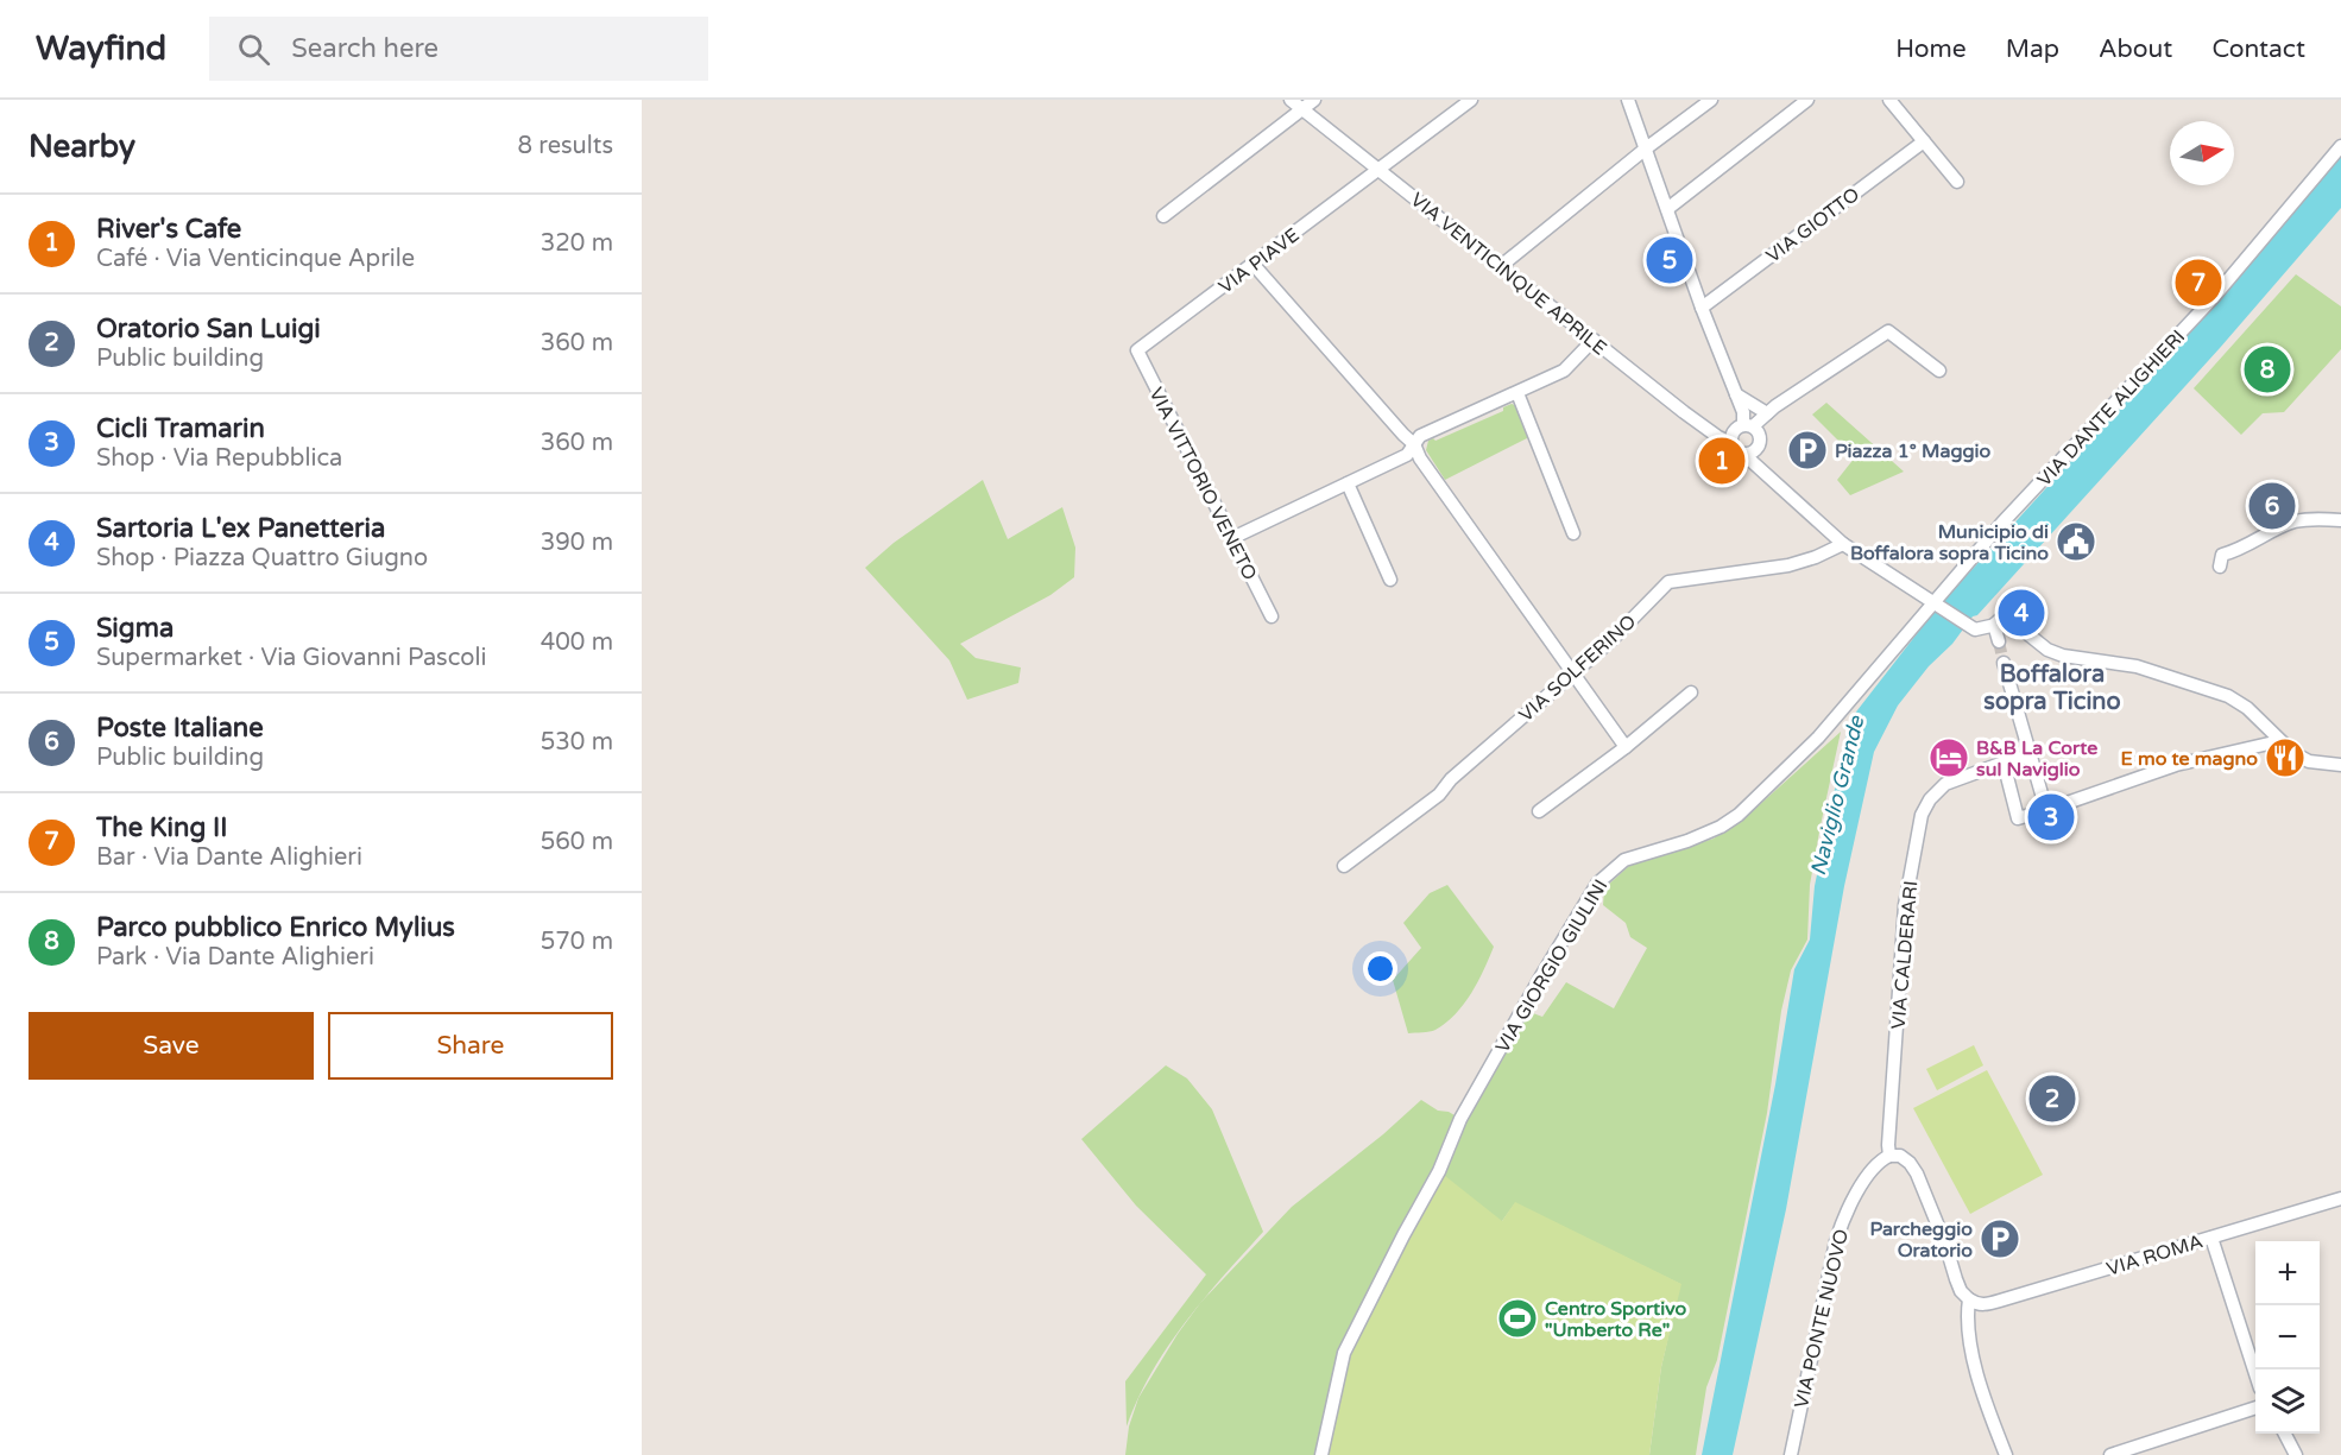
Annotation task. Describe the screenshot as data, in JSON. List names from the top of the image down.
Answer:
{
  "streets": {
    "street": [
      "VIA GIOTTO",
      "VIA PIAVE",
      "VIA VENTICINQUE APRILE",
      "VIA DANTE ALIGHIERI",
      "VIA VITTORIO VENETO",
      "VIA SOLFERINO",
      "VIA CALDERARI",
      "VIA GIORGIO GIULINI",
      "VIA ROMA",
      "VIA PONTE NUOVO"
    ]
  },
  "crossings": [
    ["VIA PIAVE", "VIA VENTICINQUE APRILE"],
    ["VIA PIAVE", "VIA VITTORIO VENETO"],
    ["VIA DANTE ALIGHIERI", "VIA GIORGIO GIULINI"],
    ["VIA CALDERARI", "VIA PONTE NUOVO"]
  ],
  "districts": ["Boffalora sopra Ticino"],
  "water": ["Naviglio Grande"],
  "places": {
    "parking": ["Piazza 1° Maggio", "Parcheggio Oratorio"],
    "public building": ["Municipio di Boffalora sopra Ticino"],
    "hotel": ["B&B La Corte sul Naviglio"],
    "restaurant": ["E mo te magno"],
    "sports": ["Centro Sportivo \"Umberto Re\""]
  },
  "north": "right",
  "page": {
    "header": "Wayfind",
    "search": "Search here",
    "nav": [
      "Home",
      "Map",
      "About",
      "Contact"
    ],
    "heading": ["Nearby", "8 results"],
    "list": [
      {
        "mark": "1",
        "name": "River's Cafe",
        "note": "Café · Via Venticinque Aprile",
        "value": "320 m"
      },
      {
        "mark": "2",
        "name": "Oratorio San Luigi",
        "note": "Public building",
        "value": "360 m"
      },
      {
        "mark": "3",
        "name": "Cicli Tramarin",
        "note": "Shop · Via Repubblica",
        "value": "360 m"
      },
      {
        "mark": "4",
        "name": "Sartoria L'ex Panetteria",
        "note": "Shop · Piazza Quattro Giugno",
        "value": "390 m"
      },
      {
        "mark": "5",
        "name": "Sigma",
        "note": "Supermarket · Via Giovanni Pascoli",
        "value": "400 m"
      },
      {
        "mark": "6",
        "name": "Poste Italiane",
        "note": "Public building",
        "value": "530 m"
      },
      {
        "mark": "7",
        "name": "The King II",
        "note": "Bar · Via Dante Alighieri",
        "value": "560 m"
      },
      {
        "mark": "8",
        "name": "Parco pubblico Enrico Mylius",
        "note": "Park · Via Dante Alighieri",
        "value": "570 m"
      }
    ],
    "pins": [
      "5",
      "7",
      "8",
      "1",
      "6",
      "4",
      "3",
      "2"
    ],
    "buttons": ["Save", "Share"],
    "map_buttons": ["+", "−"]
  }
}
